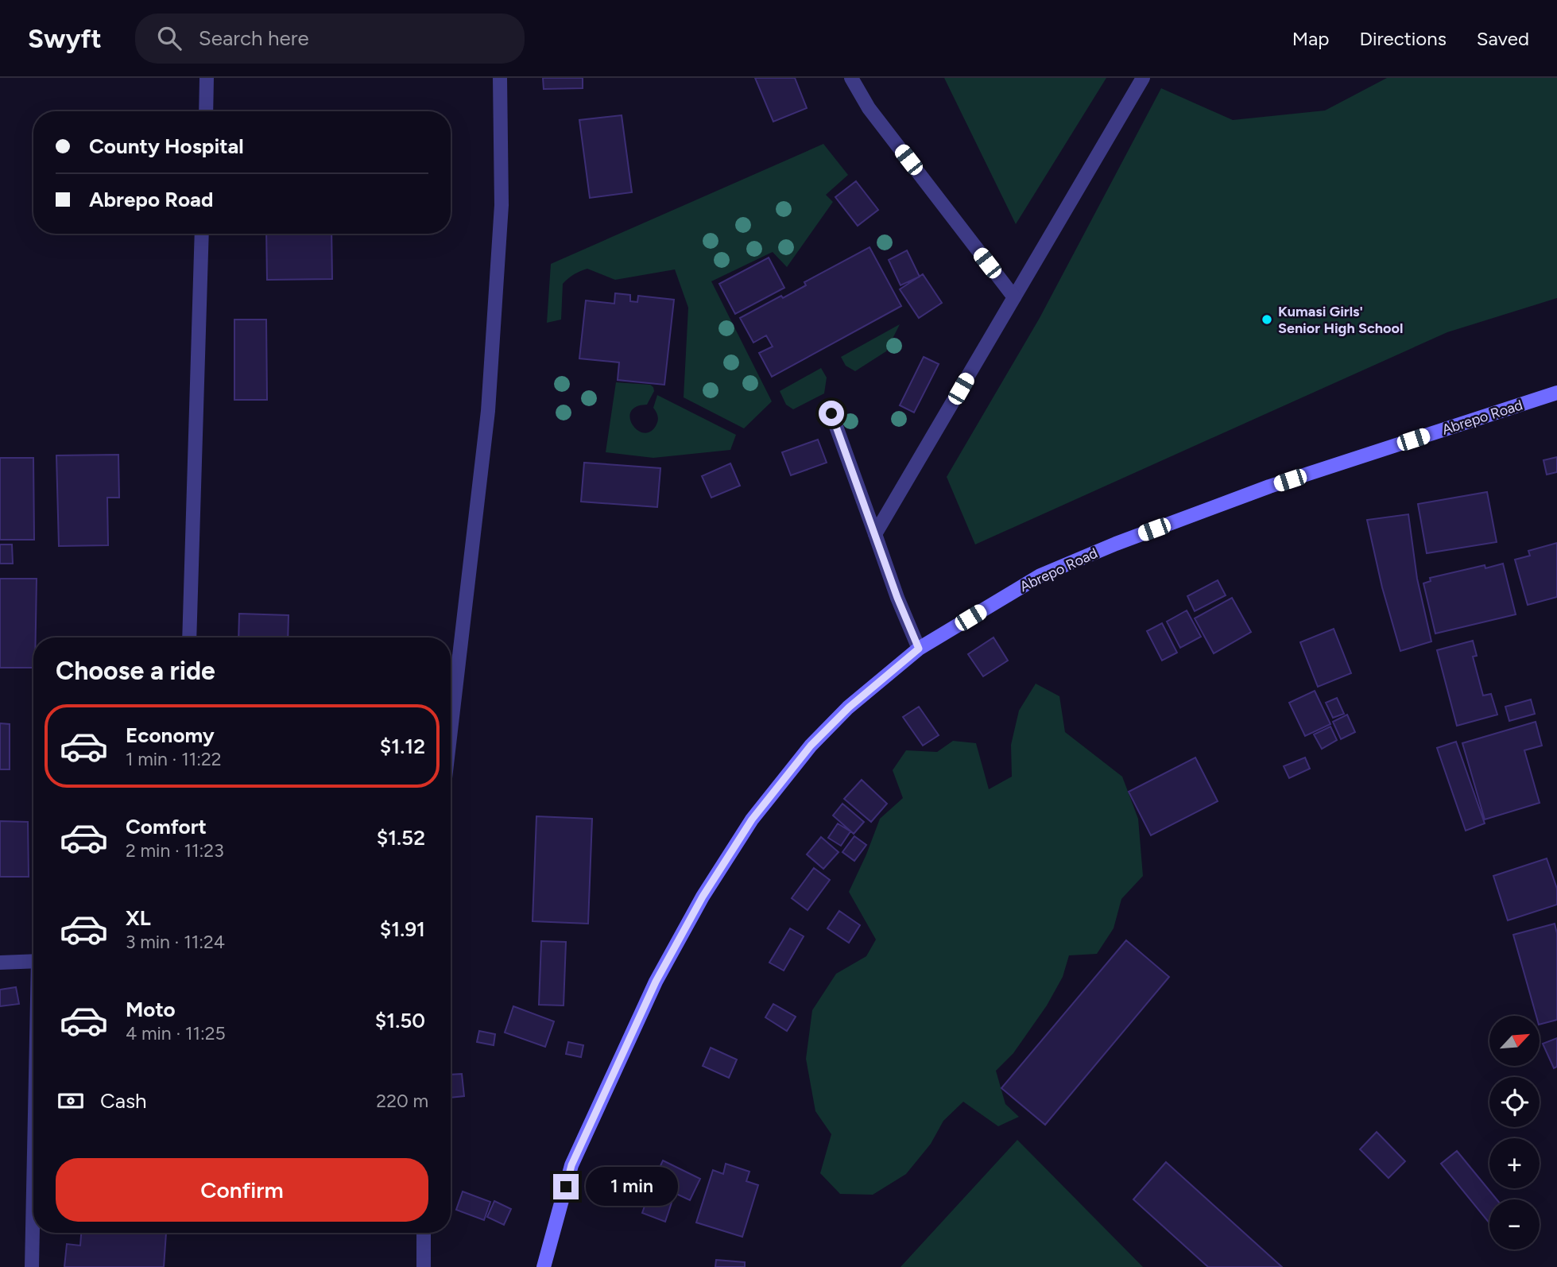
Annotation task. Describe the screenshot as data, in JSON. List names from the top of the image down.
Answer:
{
  "streets": {
    "main road": ["Abrepo Road"]
  },
  "places": ["Kumasi Girls' Senior High School"],
  "north": "top right",
  "page": {
    "header": "Swyft",
    "search": "Search here",
    "nav": ["Map", "Directions", "Saved"],
    "banner": ["County Hospital", "Abrepo Road"],
    "heading": "Choose a ride",
    "list": [
      {
        "name": "Economy",
        "note": "1 min · 11:22",
        "value": "$1.12"
      },
      {
        "name": "Comfort",
        "note": "2 min · 11:23",
        "value": "$1.52"
      },
      {
        "name": "XL",
        "note": "3 min · 11:24",
        "value": "$1.91"
      },
      {
        "name": "Moto",
        "note": "4 min · 11:25",
        "value": "$1.50"
      }
    ],
    "map_buttons": ["+", "−"],
    "pay": ["Cash", "220 m"],
    "buttons": "Confirm",
    "bubble": "1 min"
  }
}
